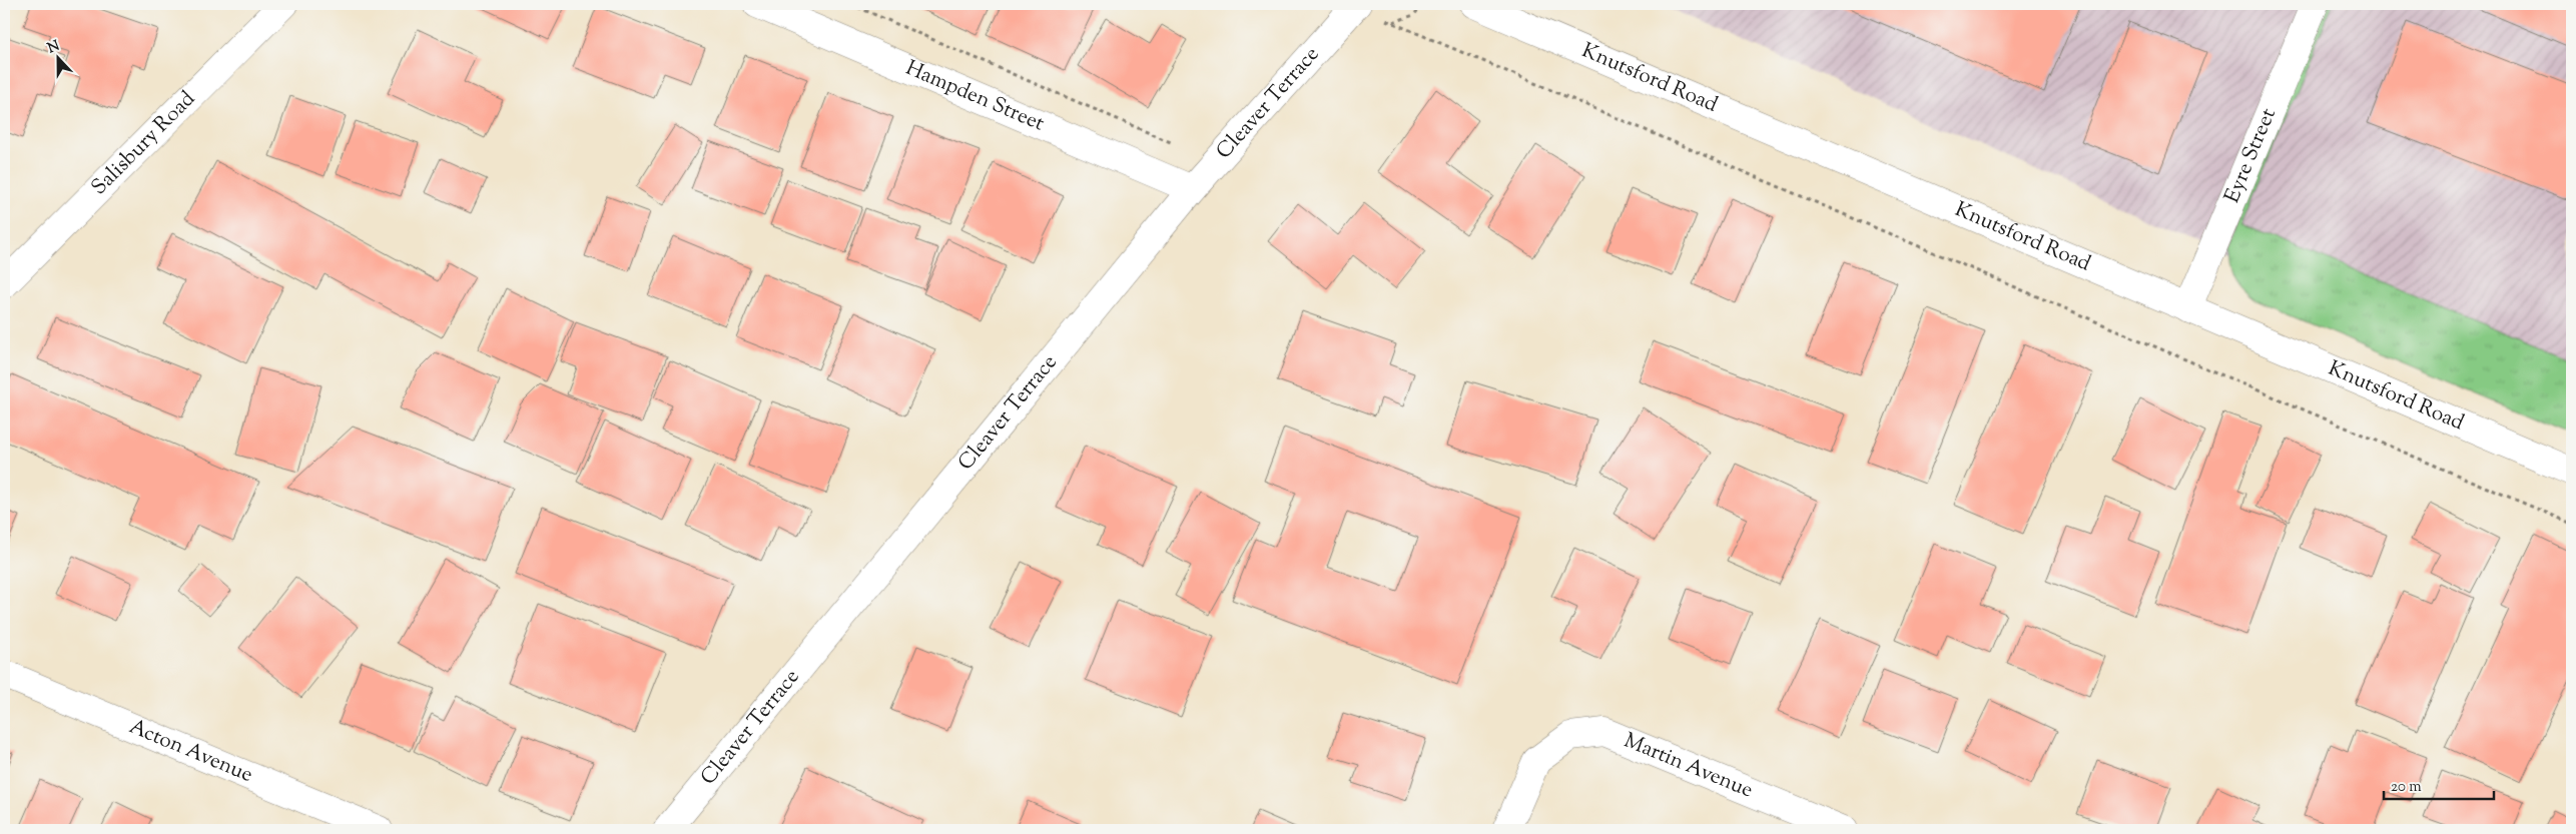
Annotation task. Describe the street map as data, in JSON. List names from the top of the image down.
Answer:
{
  "streets": {
    "street": [
      "Knutsford Road",
      "Hampden Street",
      "Cleaver Terrace",
      "Salisbury Road",
      "Eyre Street",
      "Acton Avenue",
      "Martin Avenue"
    ]
  },
  "crossings": [
    ["Knutsford Road", "Eyre Street"],
    ["Hampden Street", "Cleaver Terrace"]
  ],
  "scale_bar": "20 m",
  "north": "top"
}
